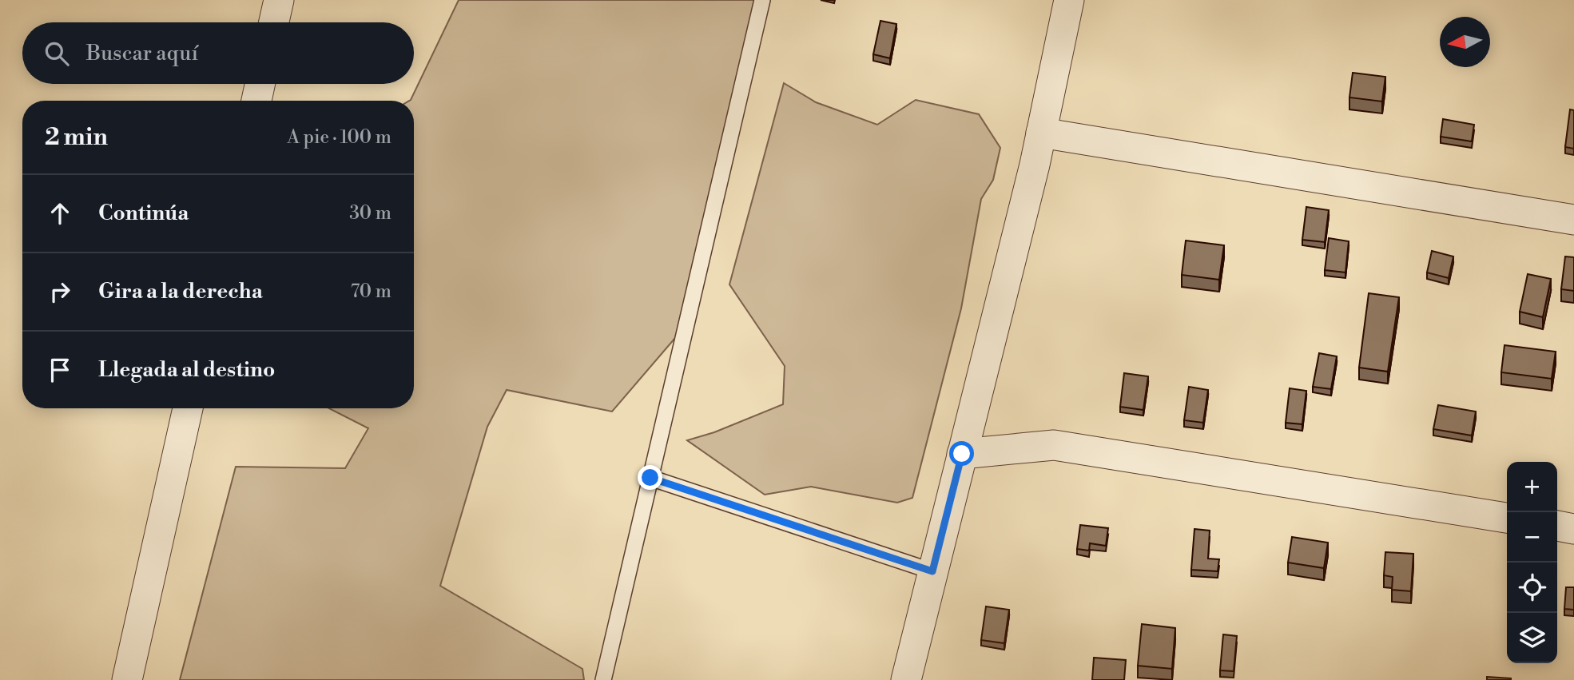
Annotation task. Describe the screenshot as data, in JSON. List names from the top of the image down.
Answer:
{
  "north": "left",
  "page": {
    "search": "Buscar aquí",
    "heading": ["2 min", "A pie · 100 m"],
    "list": [
      ["Continúa", "30 m"],
      ["Gira a la derecha", "70 m"],
      "Llegada al destino"
    ],
    "map_buttons": ["+", "−"]
  }
}
